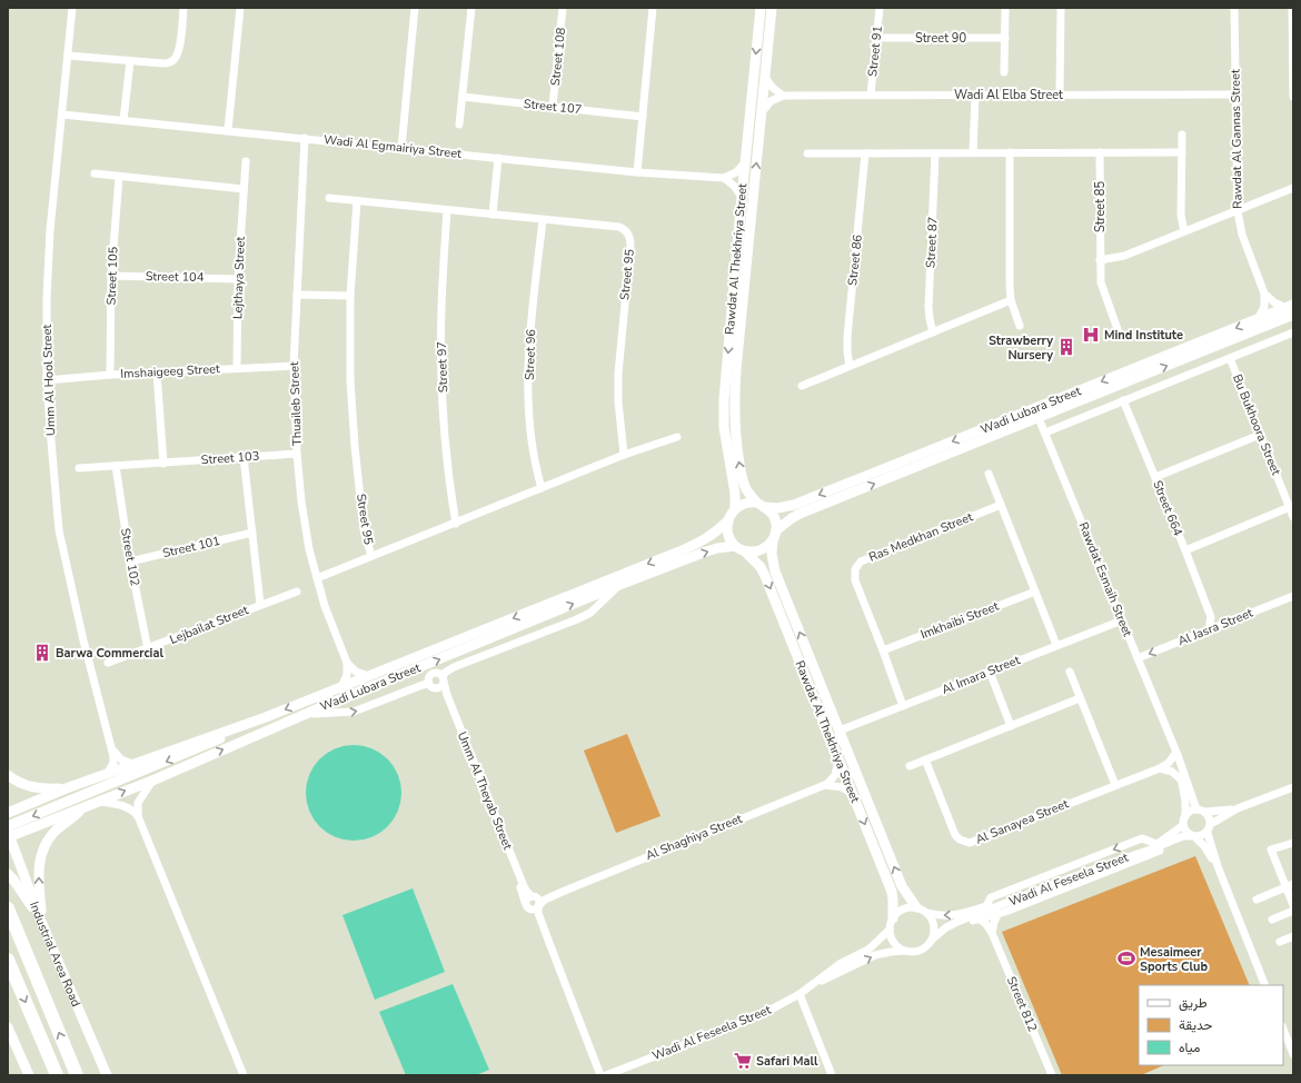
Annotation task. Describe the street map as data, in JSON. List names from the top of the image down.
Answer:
{
  "streets": {
    "street": [
      "Street 90",
      "Street 91",
      "Street 108",
      "Wadi Al Elba Street",
      "Street 107",
      "Rawdat Al Gannas Street",
      "Wadi Al Egmairiya Street",
      "Street 85",
      "Street 87",
      "Rawdat Al Thekhriya Street",
      "Street 86",
      "Street 95",
      "Street 105",
      "Street 104",
      "Lejthaya Street",
      "Street 96",
      "Street 97",
      "Imshaigeeg Street",
      "Umm Al Hool Street",
      "Thuaileb Street",
      "Wadi Lubara Street",
      "Bu Bukhoora Street",
      "Street 103",
      "Street 664",
      "Ras Medkhan Street",
      "Street 101",
      "Street 102",
      "Rawdat Esmaih Street",
      "Imkhaibi Street",
      "Lejbailat Street",
      "Al Jasra Street",
      "Al Imara Street",
      "Umm Al Theyab Street",
      "Al Sanayea Street",
      "Al Shaghiya Street",
      "Wadi Al Feseela Street",
      "Industrial Area Road",
      "Street 812"
    ]
  },
  "crossings": [
    ["Street 90", "Street 91"],
    ["Street 91", "Wadi Al Elba Street"],
    ["Street 108", "Street 107"],
    ["Wadi Al Elba Street", "Rawdat Al Gannas Street"],
    ["Wadi Al Egmairiya Street", "Umm Al Hool Street"],
    ["Wadi Al Egmairiya Street", "Thuaileb Street"],
    ["Rawdat Al Thekhriya Street", "Wadi Lubara Street"],
    ["Rawdat Al Thekhriya Street", "Al Imara Street"],
    ["Rawdat Al Thekhriya Street", "Wadi Al Feseela Street"],
    ["Street 95", "Street 96"],
    ["Street 95", "Street 97"],
    ["Street 95", "Thuaileb Street"],
    ["Street 105", "Street 104"],
    ["Street 105", "Imshaigeeg Street"],
    ["Street 104", "Lejthaya Street"],
    ["Lejthaya Street", "Imshaigeeg Street"],
    ["Imshaigeeg Street", "Umm Al Hool Street"],
    ["Imshaigeeg Street", "Thuaileb Street"],
    ["Umm Al Hool Street", "Wadi Lubara Street"],
    ["Thuaileb Street", "Street 103"],
    ["Wadi Lubara Street", "Bu Bukhoora Street"],
    ["Wadi Lubara Street", "Street 664"],
    ["Wadi Lubara Street", "Rawdat Esmaih Street"],
    ["Wadi Lubara Street", "Industrial Area Road"],
    ["Street 103", "Street 102"],
    ["Street 103", "Lejbailat Street"],
    ["Ras Medkhan Street", "Imkhaibi Street"],
    ["Ras Medkhan Street", "Al Imara Street"],
    ["Street 101", "Street 102"],
    ["Street 101", "Lejbailat Street"],
    ["Street 102", "Lejbailat Street"],
    ["Rawdat Esmaih Street", "Al Jasra Street"],
    ["Rawdat Esmaih Street", "Al Imara Street"],
    ["Rawdat Esmaih Street", "Al Sanayea Street"],
    ["Rawdat Esmaih Street", "Wadi Al Feseela Street"],
    ["Umm Al Theyab Street", "Al Shaghiya Street"]
  ],
  "one_way": ["Al Jasra Street"],
  "places": {
    "hospital": ["Mind Institute"],
    "building": ["Strawberry Nursery", "Barwa Commercial"],
    "sports": ["Mesaimeer Sports Club"],
    "supermarket": ["Safari Mall"]
  },
  "legend": ["طريق", "حديقة", "مياه"]
}
